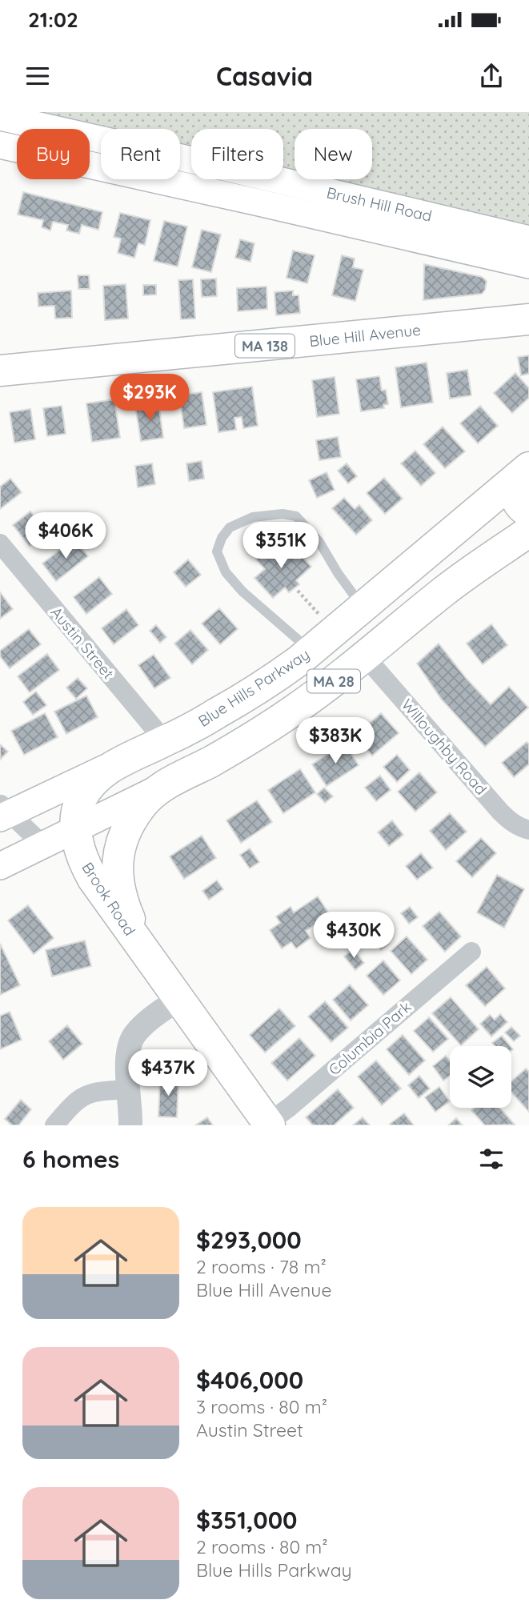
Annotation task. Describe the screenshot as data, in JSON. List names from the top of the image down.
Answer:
{
  "streets": {
    "main road": [
      "Brush Hill Road",
      "Blue Hill Avenue",
      "MA 138",
      "MA 28",
      "Blue Hills Parkway",
      "Brook Road"
    ],
    "street": ["Austin Street", "Willoughby Road", "Columbia Park"]
  },
  "crossings": [
    ["Austin Street", "Blue Hills Parkway"],
    ["MA 28", "Willoughby Road"],
    ["MA 28", "Brook Road"],
    ["Blue Hills Parkway", "Brook Road"],
    ["Brook Road", "Columbia Park"]
  ],
  "page": {
    "status": "21:02",
    "header": "Casavia",
    "chip": [
      "Buy",
      "Rent",
      "Filters",
      "New"
    ],
    "price": [
      "$293K",
      "$406K",
      "$351K",
      "$383K",
      "$430K",
      "$437K"
    ],
    "heading": "6 homes",
    "list": [
      {
        "name": "$293,000",
        "note": "2 rooms · 78 m² · Blue Hill Avenue"
      },
      {
        "name": "$406,000",
        "note": "3 rooms · 80 m² · Austin Street"
      },
      {
        "name": "$351,000",
        "note": "2 rooms · 80 m² · Blue Hills Parkway"
      }
    ]
  }
}
